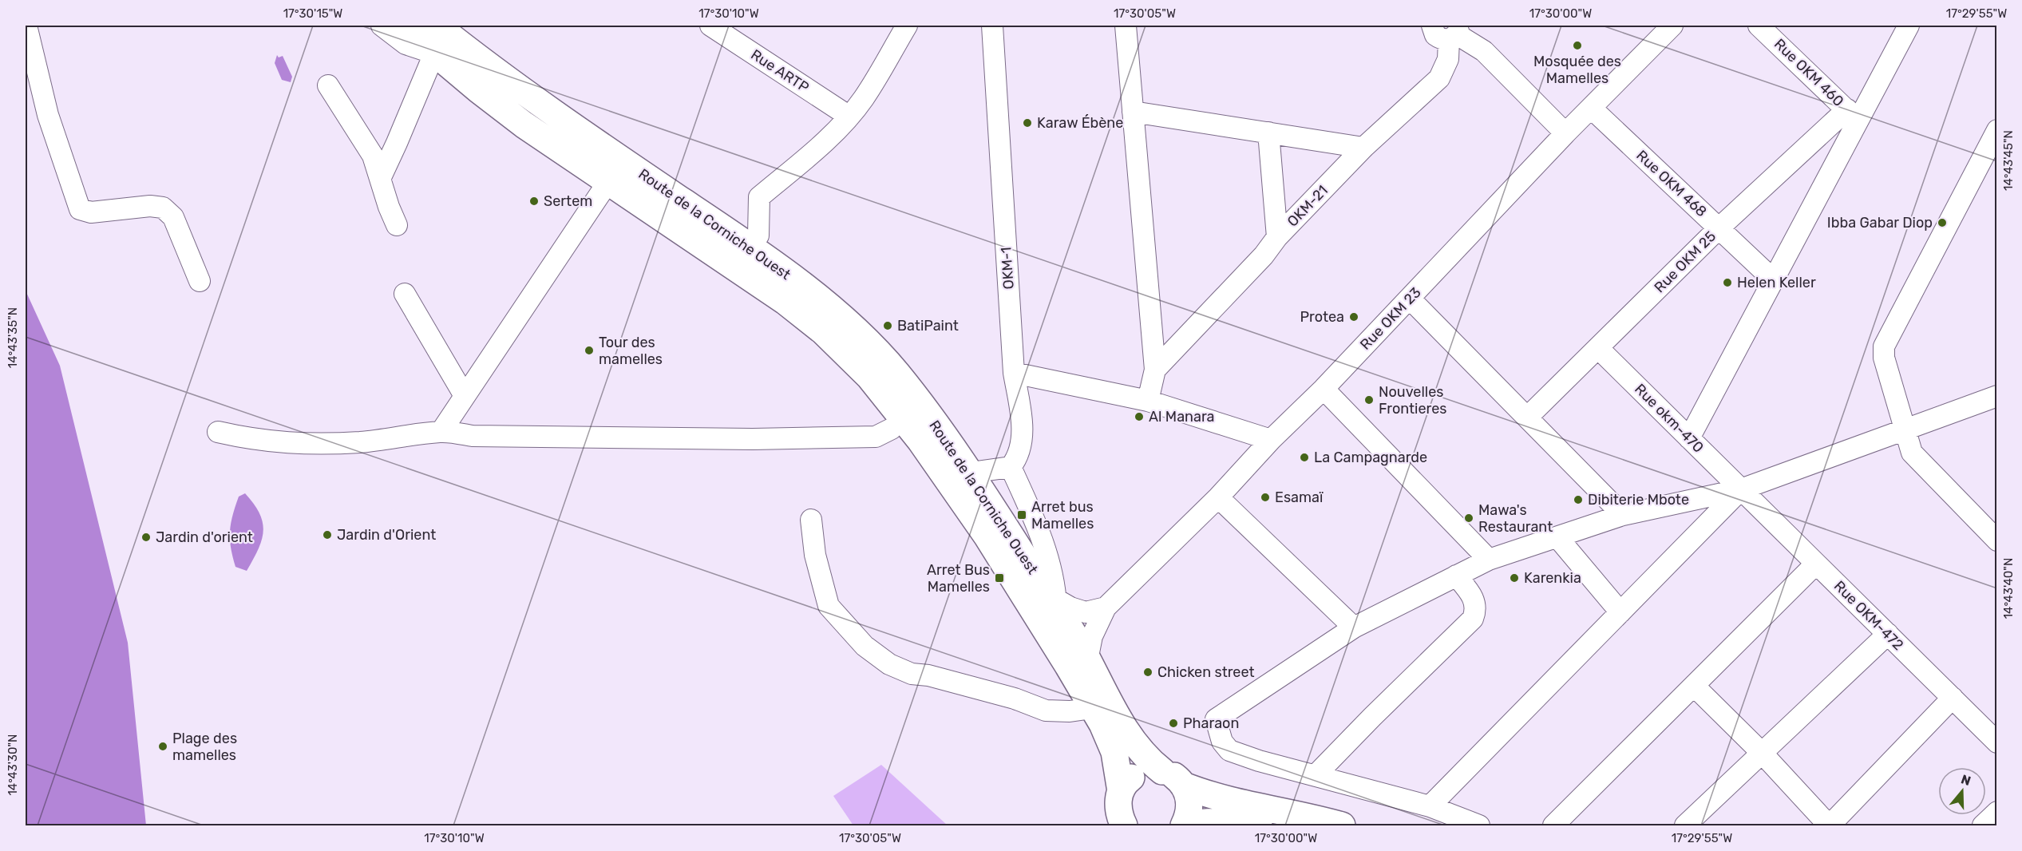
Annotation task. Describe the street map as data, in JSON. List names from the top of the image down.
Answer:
{
  "streets": {
    "highway": ["Route de la Corniche Ouest"],
    "street": [
      "Rue ARTP",
      "Rue OKM 460",
      "Rue OKM 468",
      "OKM-21",
      "Rue OKM 25",
      "OKM-1",
      "Rue OKM 23",
      "Rue okm-470",
      "Rue OKM-472"
    ]
  },
  "crossings": [
    ["Rue OKM 460", "Rue OKM 25"],
    ["Rue OKM 468", "Rue OKM 25"],
    ["Rue OKM 468", "Rue OKM 23"],
    ["Rue OKM 25", "Rue okm-470"],
    ["Rue okm-470", "Rue OKM-472"]
  ],
  "places": {
    "other": [
      "Mosquée des Mamelles",
      "Karaw Ébène",
      "Sertem",
      "Ibba Gabar Diop",
      "Helen Keller",
      "Protea",
      "BatiPaint",
      "Tour des mamelles",
      "Nouvelles Frontieres",
      "Al Manara",
      "La Campagnarde",
      "Esamaï",
      "Dibiterie Mbote",
      "Mawa's Restaurant",
      "Jardin d'Orient",
      "Jardin d'orient",
      "Karenkia",
      "Chicken street",
      "Pharaon",
      "Plage des mamelles"
    ],
    "transit": ["Arret bus Mamelles", "Arret Bus Mamelles"]
  },
  "north": "top",
  "coordinates": [
    "17°30'15\"W",
    "17°30'10\"W",
    "17°30'05\"W",
    "17°30'00\"W",
    "17°29'55\"W",
    "14°43'45\"N",
    "14°43'35\"N",
    "14°43'40\"N",
    "14°43'30\"N"
  ]
}
